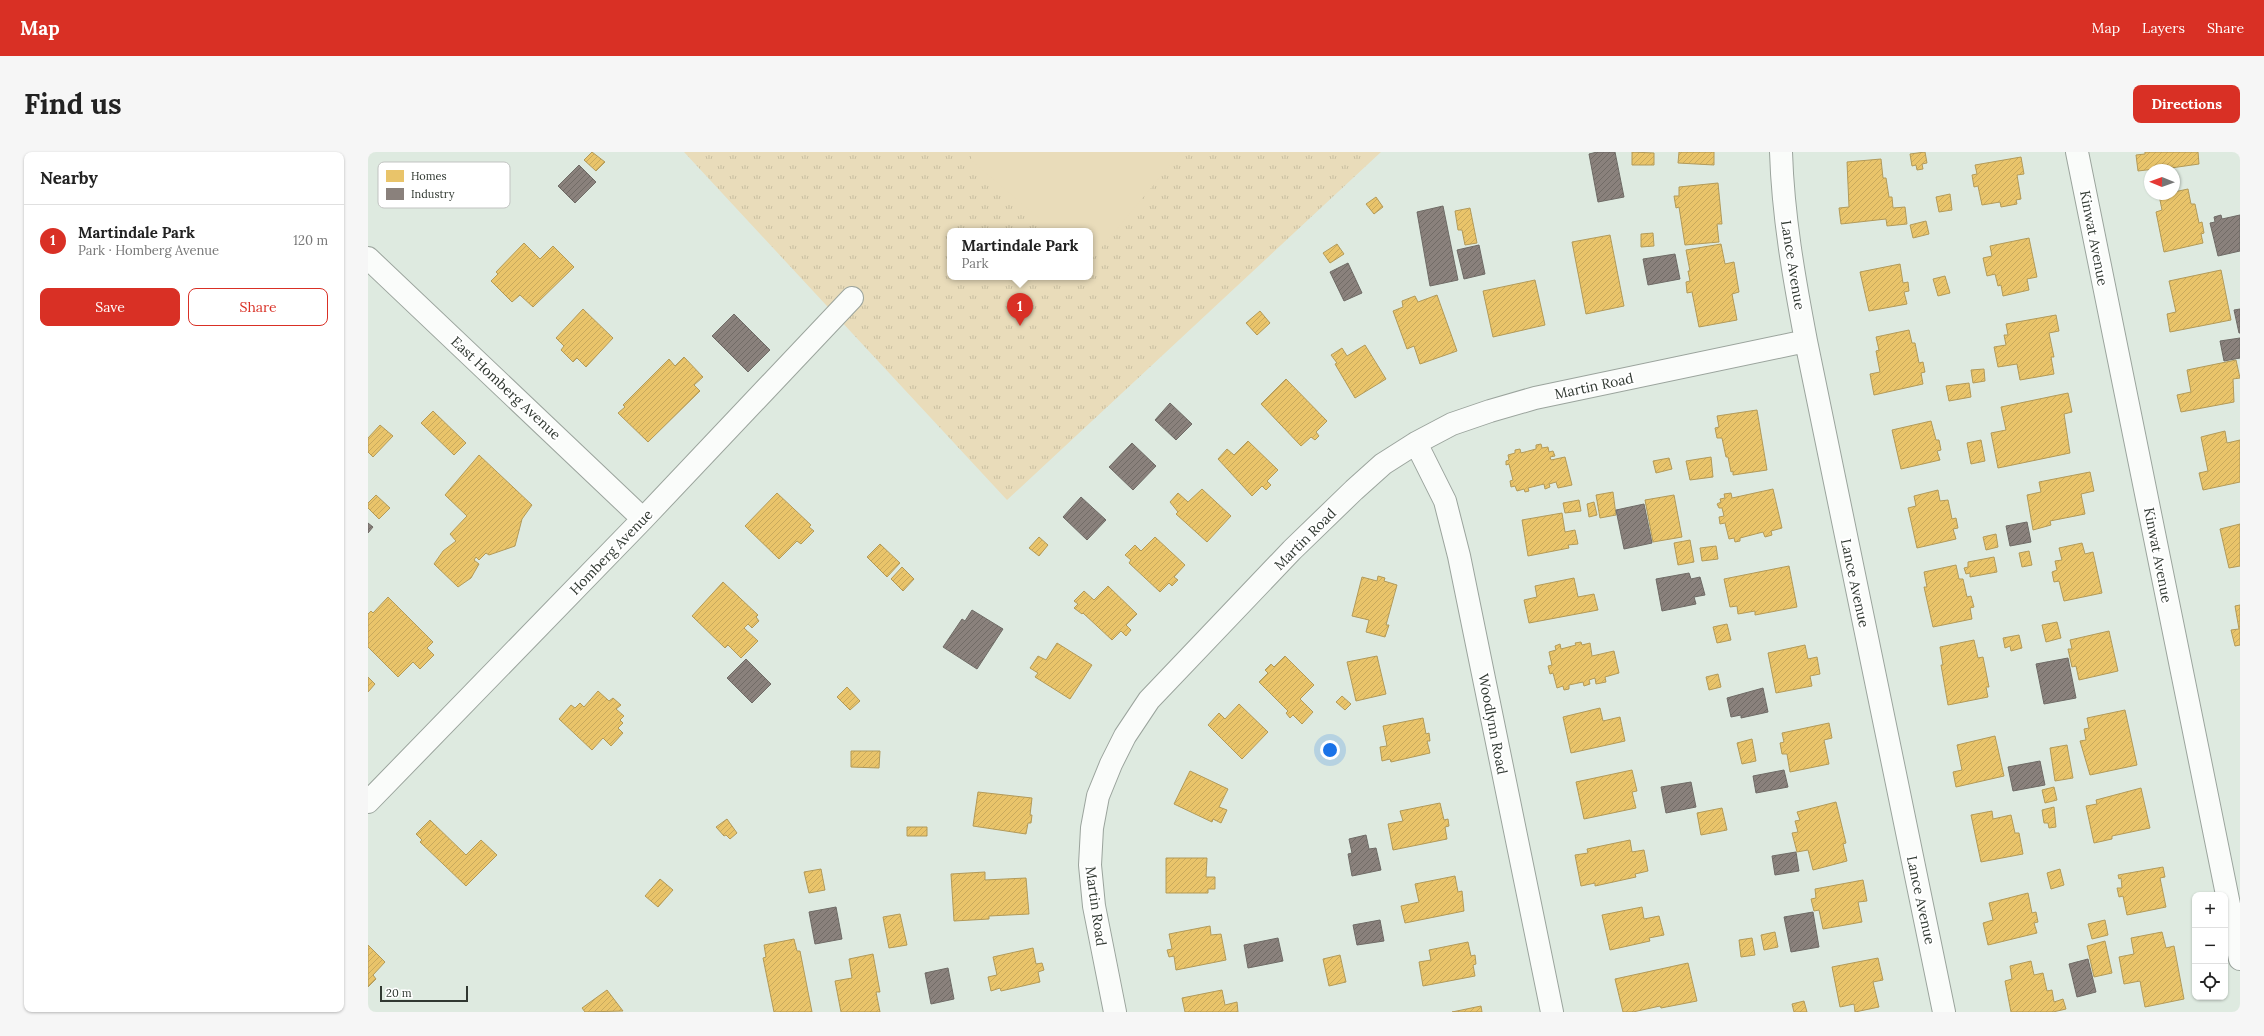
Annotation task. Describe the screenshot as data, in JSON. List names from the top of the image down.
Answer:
{
  "streets": {
    "street": [
      "Kinwat Avenue",
      "Lance Avenue",
      "Martin Road",
      "East Homberg Avenue",
      "Homberg Avenue",
      "Woodlynn Road"
    ]
  },
  "crossings": [
    ["Lance Avenue", "Martin Road"],
    ["Martin Road", "Woodlynn Road"],
    ["East Homberg Avenue", "Homberg Avenue"]
  ],
  "legend": ["Homes", "Industry"],
  "scale_bar": "20 m",
  "north": "left",
  "page": {
    "header": "Map",
    "nav": ["Map", "Layers", "Share"],
    "buttons": [
      "Directions",
      ["Save", "Share"]
    ],
    "title": "Find us",
    "heading": "Nearby",
    "list": [
      {
        "mark": "1",
        "name": "Martindale Park",
        "note": "Park · Homberg Avenue",
        "value": "120 m"
      }
    ],
    "popup": ["Martindale Park", "Park"],
    "pins": "1",
    "map_buttons": ["+", "−"],
    "scale": "20 m"
  }
}
